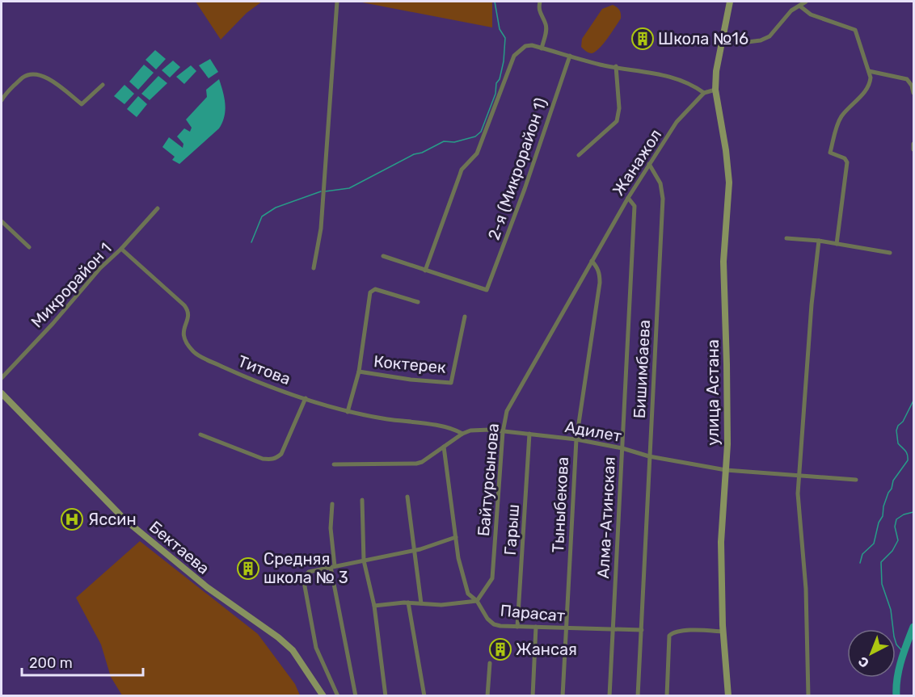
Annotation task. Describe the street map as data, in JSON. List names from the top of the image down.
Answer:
{
  "streets": {
    "main road": ["улица Астана", "Бектаева"],
    "street": [
      "Жанажол",
      "2-я (Микрорайон 1)",
      "Микрорайон 1",
      "Коктерек",
      "Бишимбаева",
      "Титова",
      "Адилет",
      "Байтурсынова",
      "Тыныбекова",
      "Алма-Атинская",
      "Гарыш",
      "Парасат"
    ]
  },
  "crossings": [
    ["Жанажол", "Бишимбаева"],
    ["Жанажол", "Байтурсынова"],
    ["Жанажол", "Тыныбекова"],
    ["Жанажол", "Алма-Атинская"],
    ["Микрорайон 1", "Титова"],
    ["Бишимбаева", "Адилет"],
    ["Бишимбаева", "Парасат"],
    ["Титова", "Адилет"],
    ["улица Астана", "Адилет"],
    ["Адилет", "Байтурсынова"],
    ["Адилет", "Тыныбекова"],
    ["Адилет", "Алма-Атинская"],
    ["Адилет", "Гарыш"],
    ["Адилет", "Парасат"],
    ["Байтурсынова", "Тыныбекова"],
    ["Байтурсынова", "Парасат"],
    ["Тыныбекова", "Парасат"],
    ["Алма-Атинская", "Парасат"],
    ["Гарыш", "Парасат"]
  ],
  "places": {
    "building": ["Школа №16", "Средняя школа № 3", "Жансая"],
    "hospital": ["Яссин"]
  },
  "scale_bar": "200 m",
  "north": "bottom left"
}
